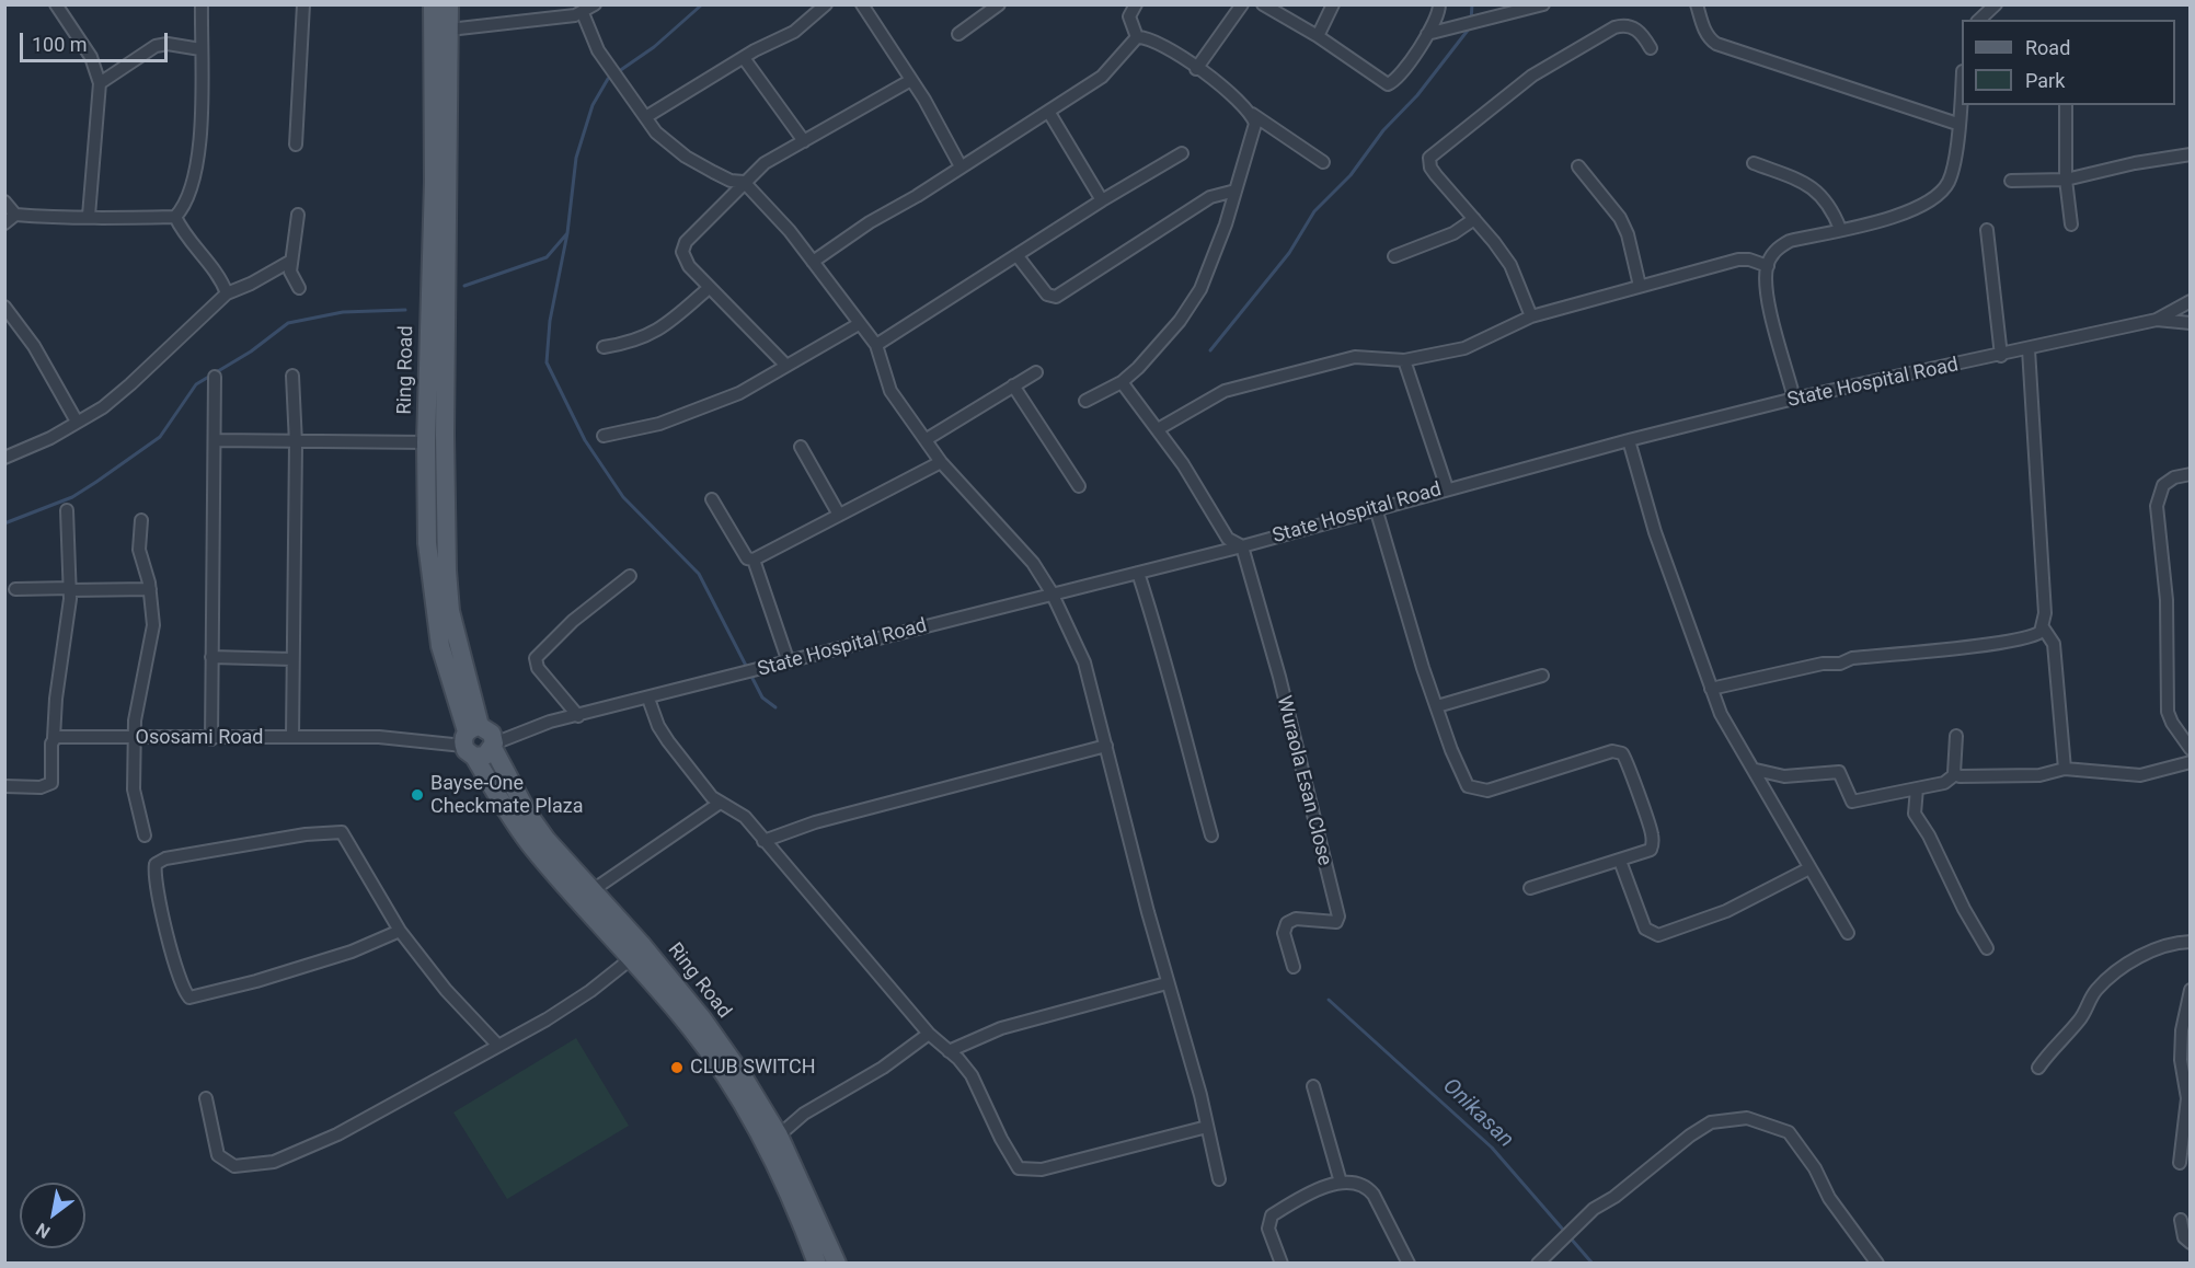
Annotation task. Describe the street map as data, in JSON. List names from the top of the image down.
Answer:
{
  "streets": {
    "main road": ["Ring Road"],
    "street": ["State Hospital Road", "Ososami Road", "Wuraola Esan Close"]
  },
  "crossings": [
    ["Ring Road", "State Hospital Road"],
    ["Ring Road", "Ososami Road"],
    ["State Hospital Road", "Ososami Road"],
    ["State Hospital Road", "Wuraola Esan Close"]
  ],
  "water": ["Onikasan"],
  "places": ["Bayse-One Checkmate Plaza", "CLUB SWITCH"],
  "legend": ["Road", "Park"],
  "scale_bar": "100 m",
  "north": "bottom left"
}
